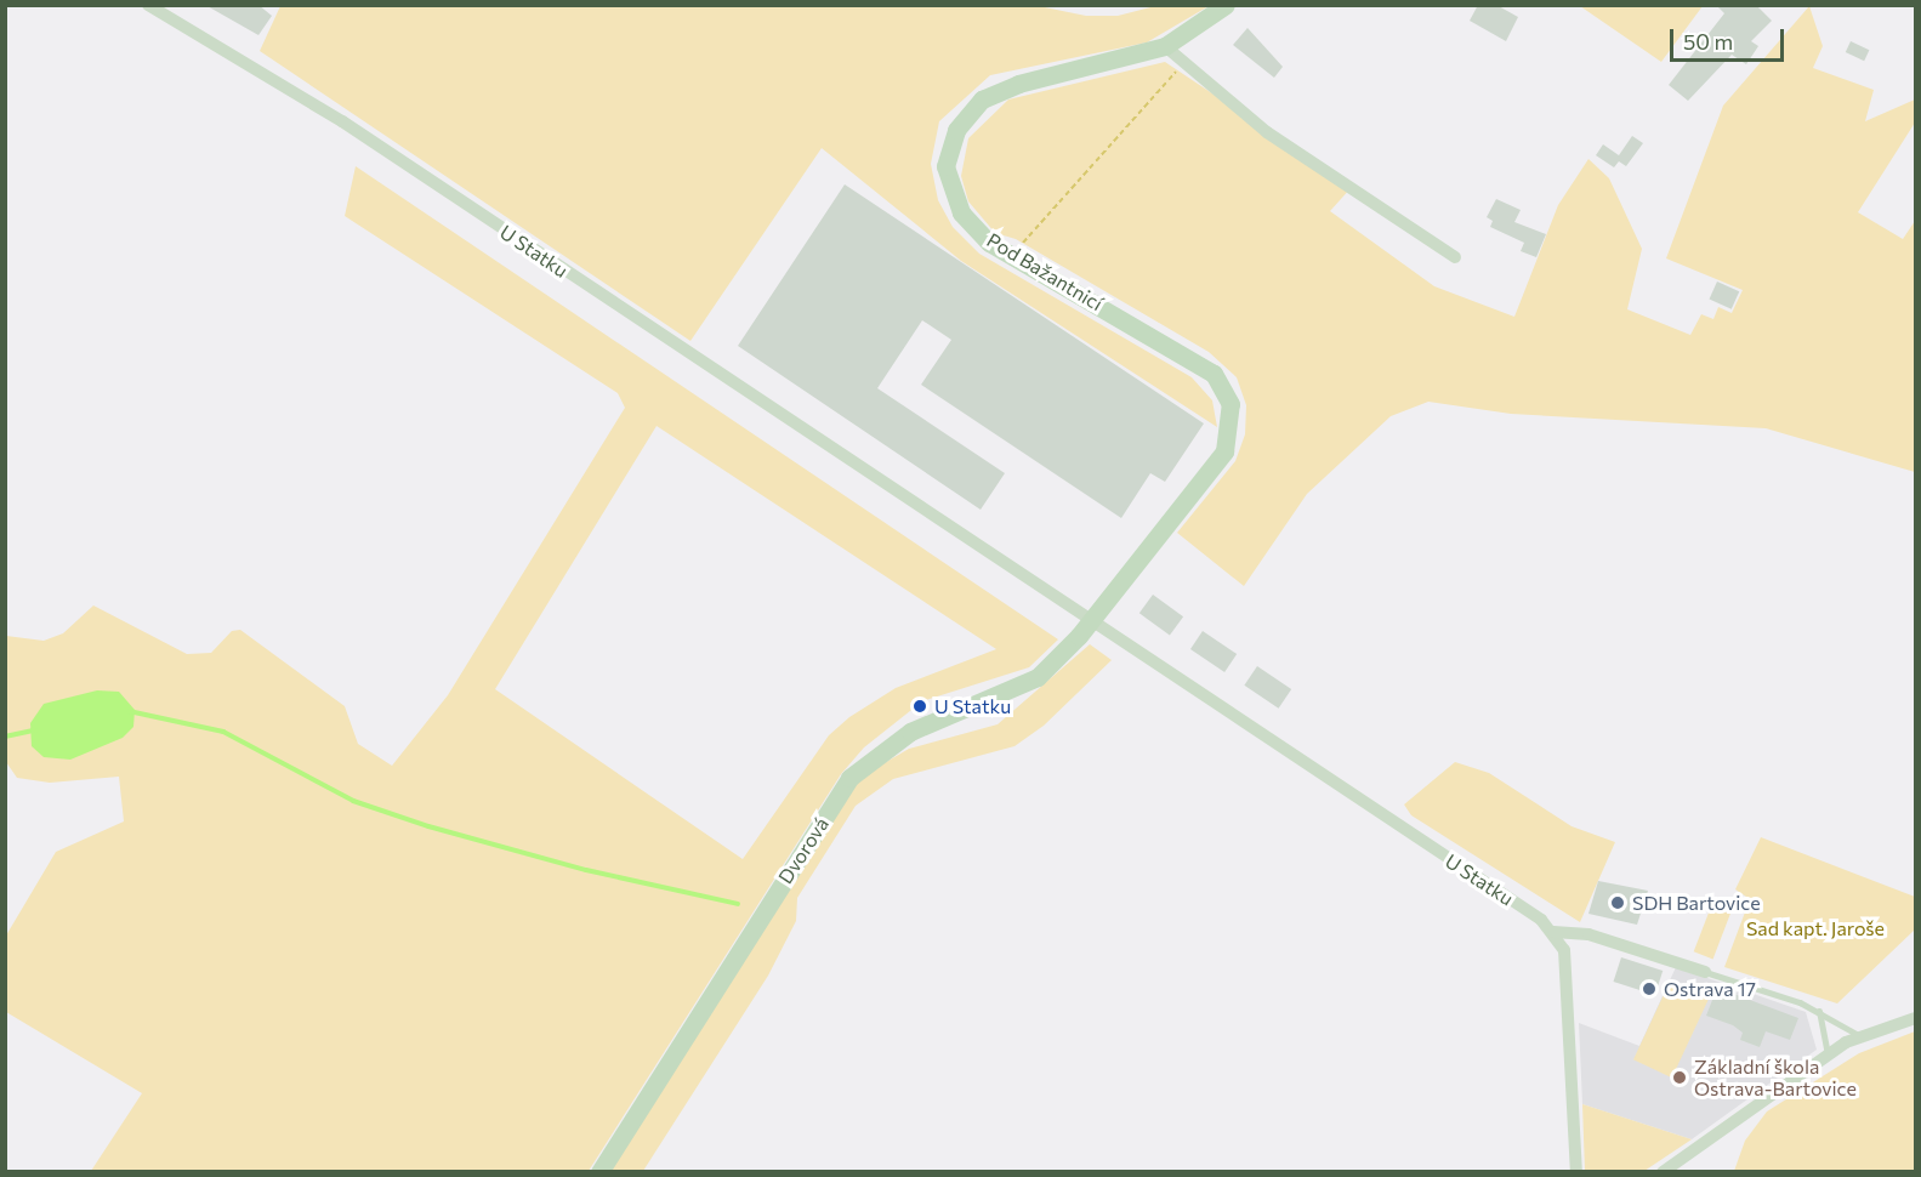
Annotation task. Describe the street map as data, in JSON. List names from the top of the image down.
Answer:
{
  "streets": {
    "street": ["U Statku", "Pod Bažantnicí", "Dvorová"]
  },
  "crossings": [
    ["U Statku", "Pod Bažantnicí"],
    ["U Statku", "Dvorová"],
    ["Pod Bažantnicí", "Dvorová"]
  ],
  "parks": ["Sad kapt. Jaroše"],
  "places": [
    "U Statku",
    "SDH Bartovice",
    "Ostrava 17",
    "Základní škola Ostrava-Bartovice"
  ],
  "scale_bar": "50 m"
}
